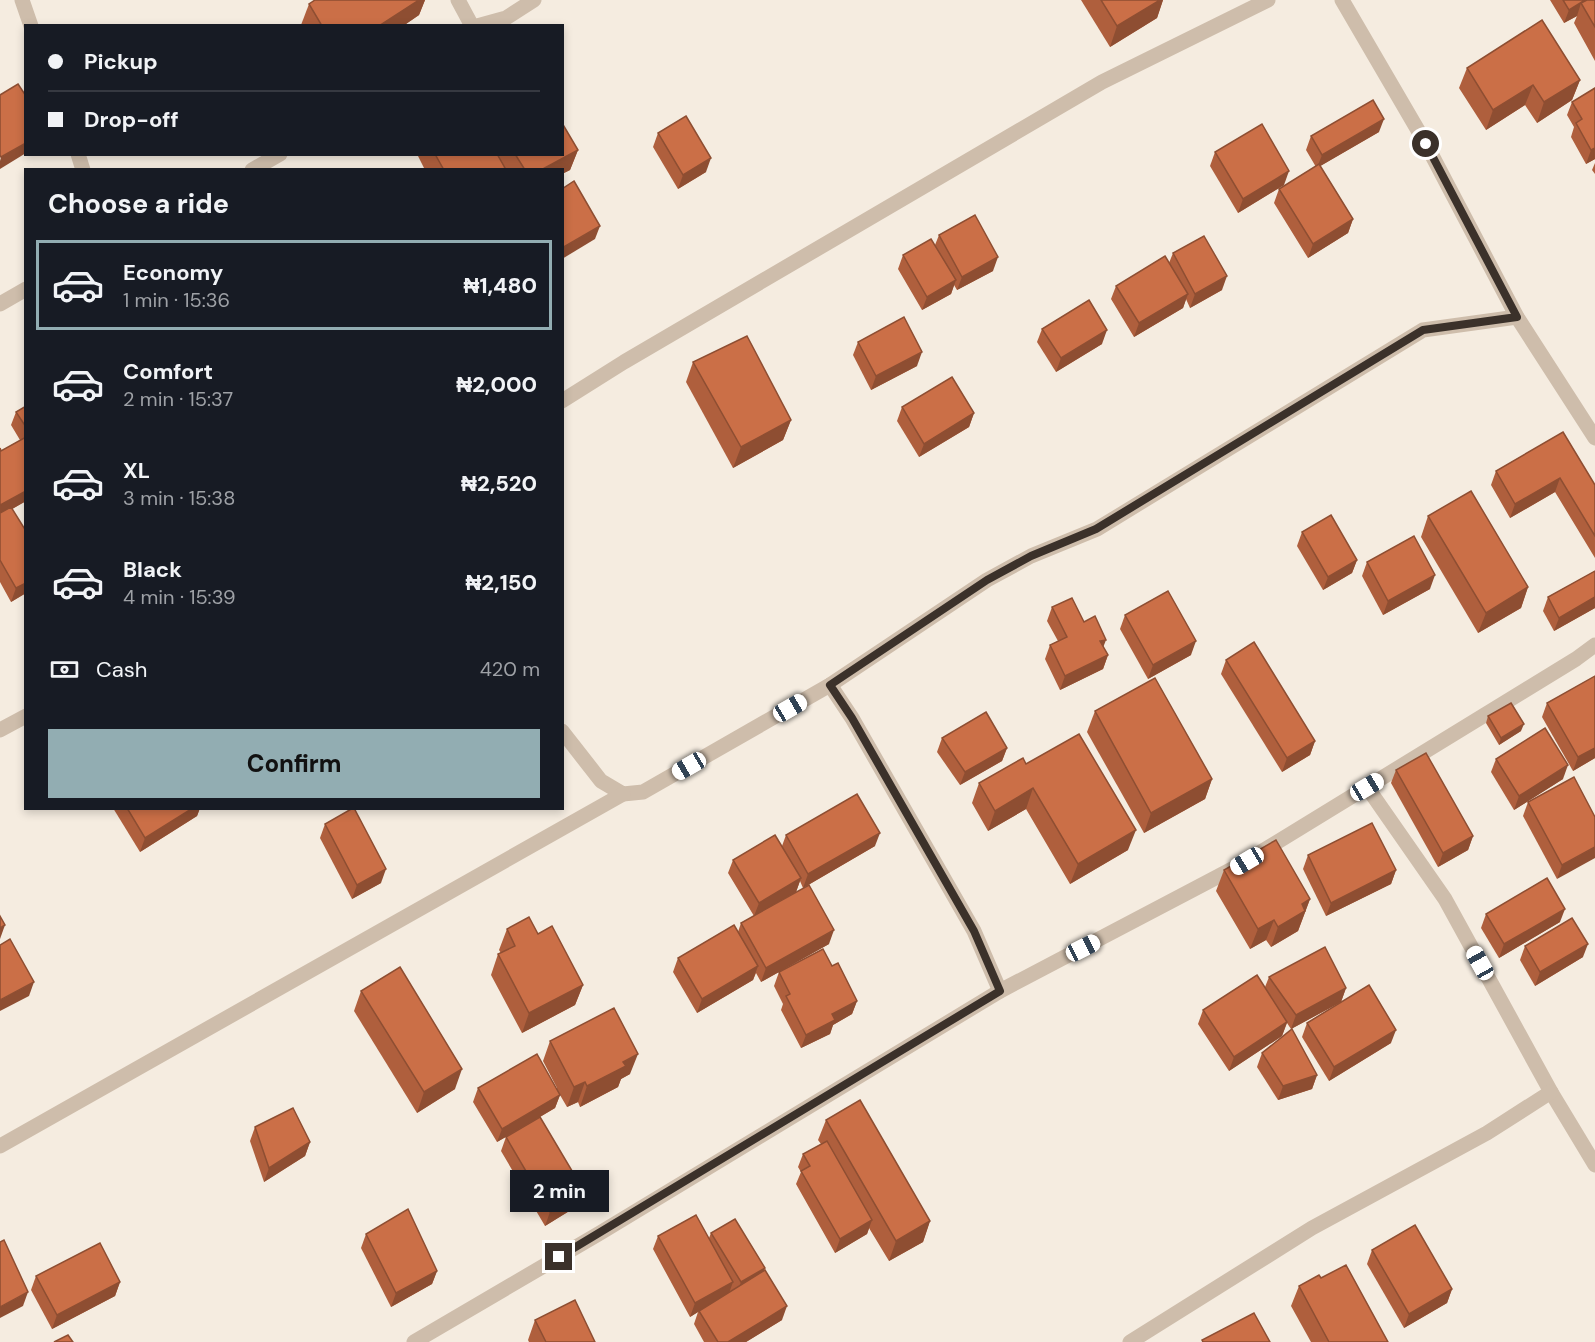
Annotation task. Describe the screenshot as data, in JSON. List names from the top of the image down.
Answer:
{
  "page": {
    "banner": ["Pickup", "Drop-off"],
    "heading": "Choose a ride",
    "list": [
      {
        "name": "Economy",
        "note": "1 min · 15:36",
        "value": "₦1,480"
      },
      {
        "name": "Comfort",
        "note": "2 min · 15:37",
        "value": "₦2,000"
      },
      {
        "name": "XL",
        "note": "3 min · 15:38",
        "value": "₦2,520"
      },
      {
        "name": "Black",
        "note": "4 min · 15:39",
        "value": "₦2,150"
      }
    ],
    "pay": ["Cash", "420 m"],
    "buttons": "Confirm",
    "bubble": "2 min"
  }
}
